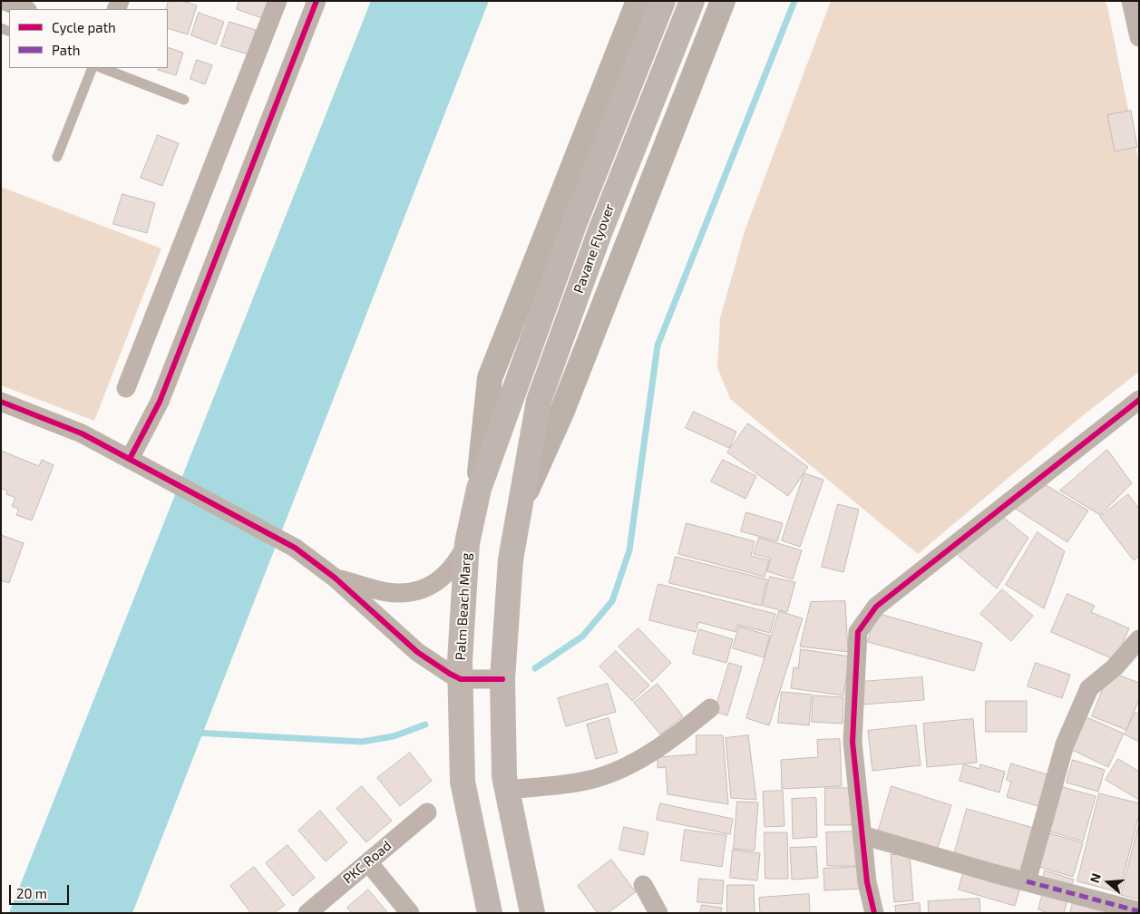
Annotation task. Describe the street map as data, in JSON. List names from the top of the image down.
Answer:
{
  "streets": {
    "main road": ["Pavane Flyover", "Palm Beach Marg"],
    "street": ["PKC Road"]
  },
  "crossings": [
    ["Pavane Flyover", "Palm Beach Marg"]
  ],
  "legend": ["Cycle path", "Path"],
  "scale_bar": "20 m",
  "north": "left"
}
